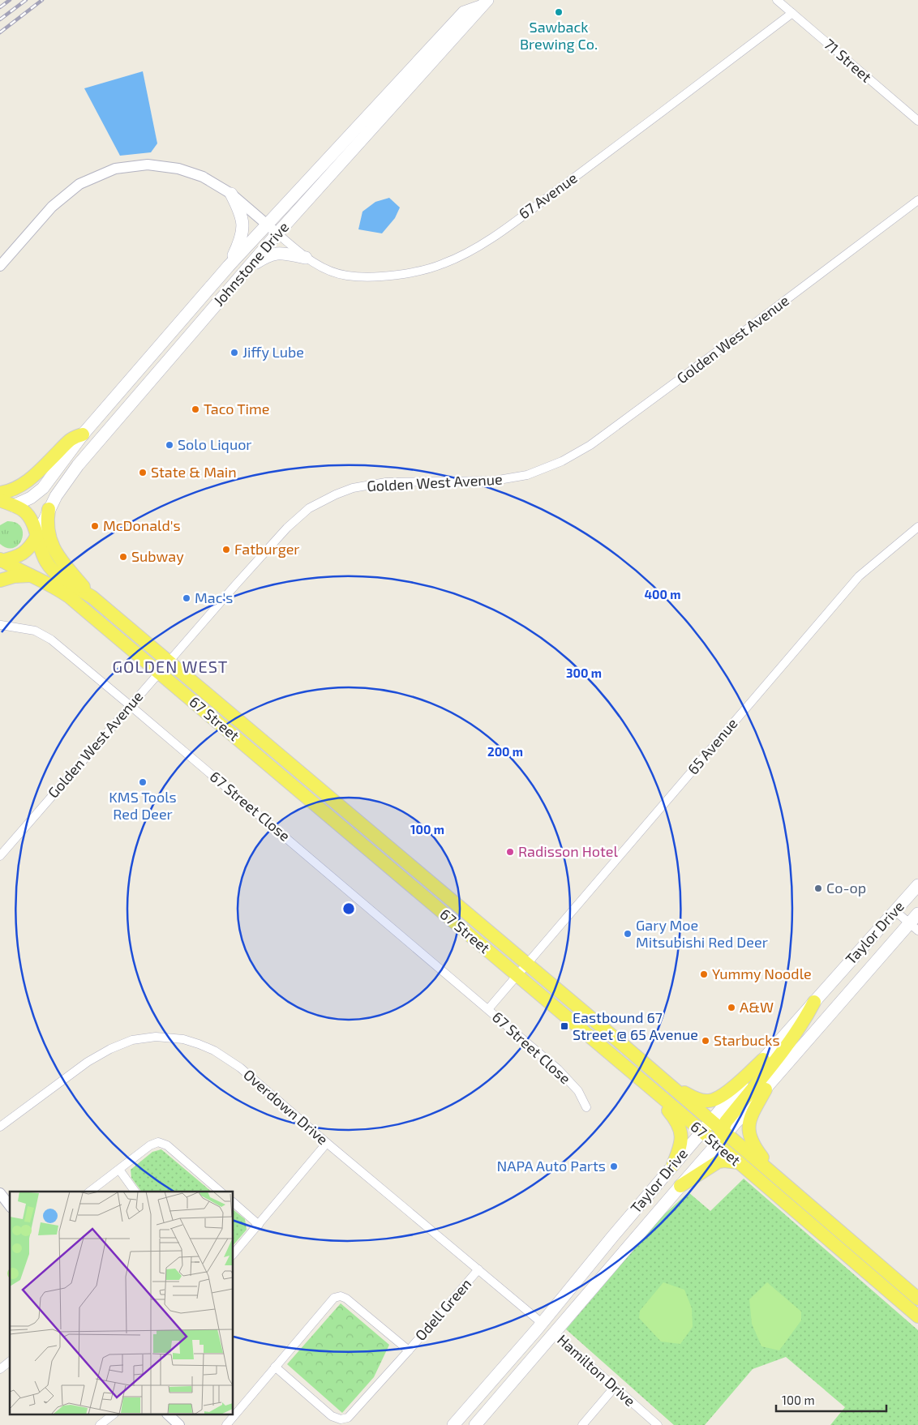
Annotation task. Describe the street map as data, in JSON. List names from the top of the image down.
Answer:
{
  "streets": {
    "main road": ["Johnstone Drive", "67 Street", "Taylor Drive"],
    "street": [
      "71 Street",
      "67 Avenue",
      "Golden West Avenue",
      "65 Avenue",
      "67 Street Close",
      "Overdown Drive",
      "Odell Green",
      "Hamilton Drive"
    ]
  },
  "crossings": [
    ["71 Street", "67 Avenue"],
    ["67 Avenue", "Johnstone Drive"],
    ["Johnstone Drive", "67 Street"],
    ["Golden West Avenue", "67 Street"],
    ["Golden West Avenue", "67 Street Close"],
    ["67 Street", "65 Avenue"],
    ["67 Street", "67 Street Close"],
    ["67 Street", "Taylor Drive"],
    ["65 Avenue", "67 Street Close"],
    ["Taylor Drive", "Overdown Drive"],
    ["Taylor Drive", "Hamilton Drive"],
    ["Overdown Drive", "Odell Green"]
  ],
  "districts": ["GOLDEN WEST"],
  "places": {
    "other": [
      "Sawback Brewing Co.",
      "Jiffy Lube",
      "Taco Time",
      "Solo Liquor",
      "State & Main",
      "McDonald's",
      "Fatburger",
      "Subway",
      "Mac's",
      "KMS Tools Red Deer",
      "Radisson Hotel",
      "Co-op",
      "Gary Moe Mitsubishi Red Deer",
      "Yummy Noodle",
      "A&W",
      "Starbucks",
      "NAPA Auto Parts"
    ],
    "transit": ["Eastbound 67 Street @ 65 Avenue"]
  },
  "scale_bar": "100 m",
  "rings": [
    "400 m",
    "300 m",
    "200 m",
    "100 m"
  ]
}
